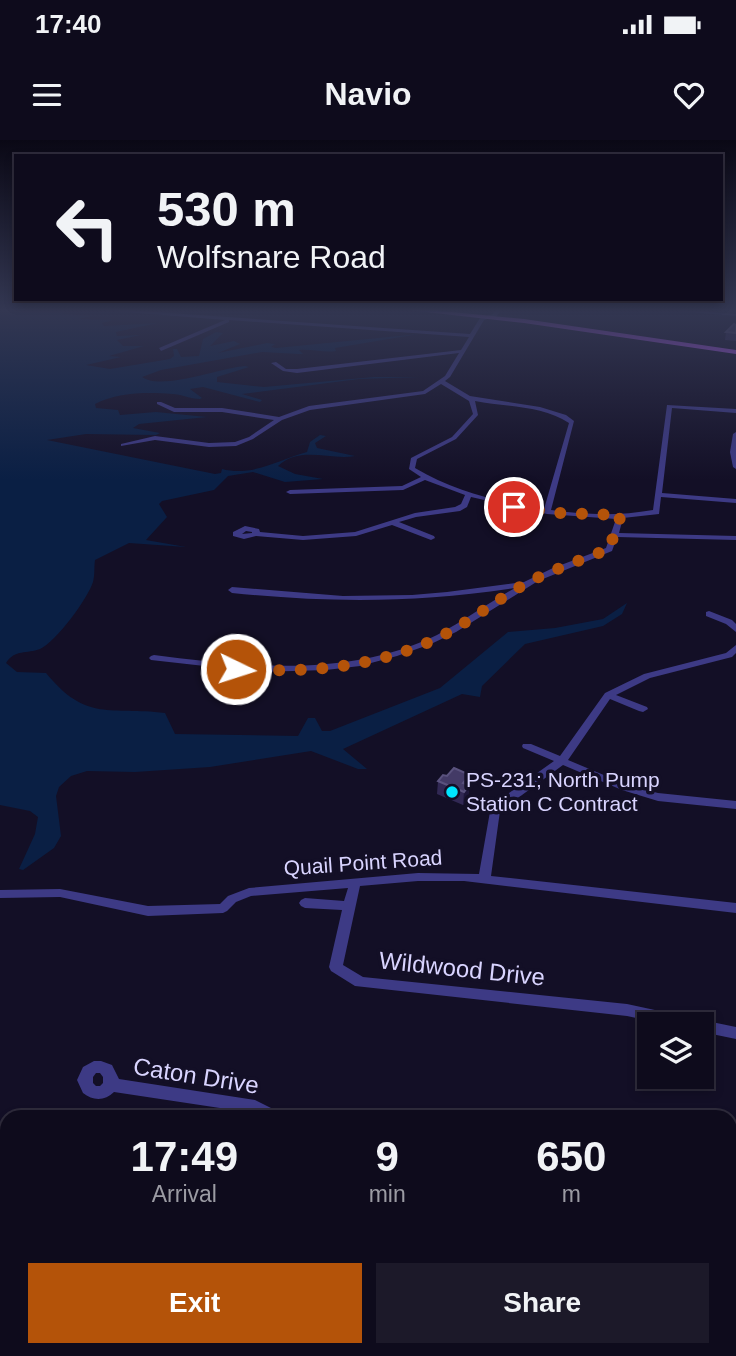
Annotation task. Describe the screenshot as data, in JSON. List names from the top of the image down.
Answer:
{
  "streets": {
    "street": ["Quail Point Road", "Wildwood Drive", "Caton Drive"]
  },
  "places": ["PS-231; North Pump Station C Contract"],
  "page": {
    "status": "17:40",
    "header": "Navio",
    "turn": ["530 m", "Wolfsnare Road"],
    "eta": [
      "17:49",
      "Arrival",
      "9",
      "min",
      "650",
      "m"
    ],
    "buttons": ["Exit", "Share"]
  }
}
